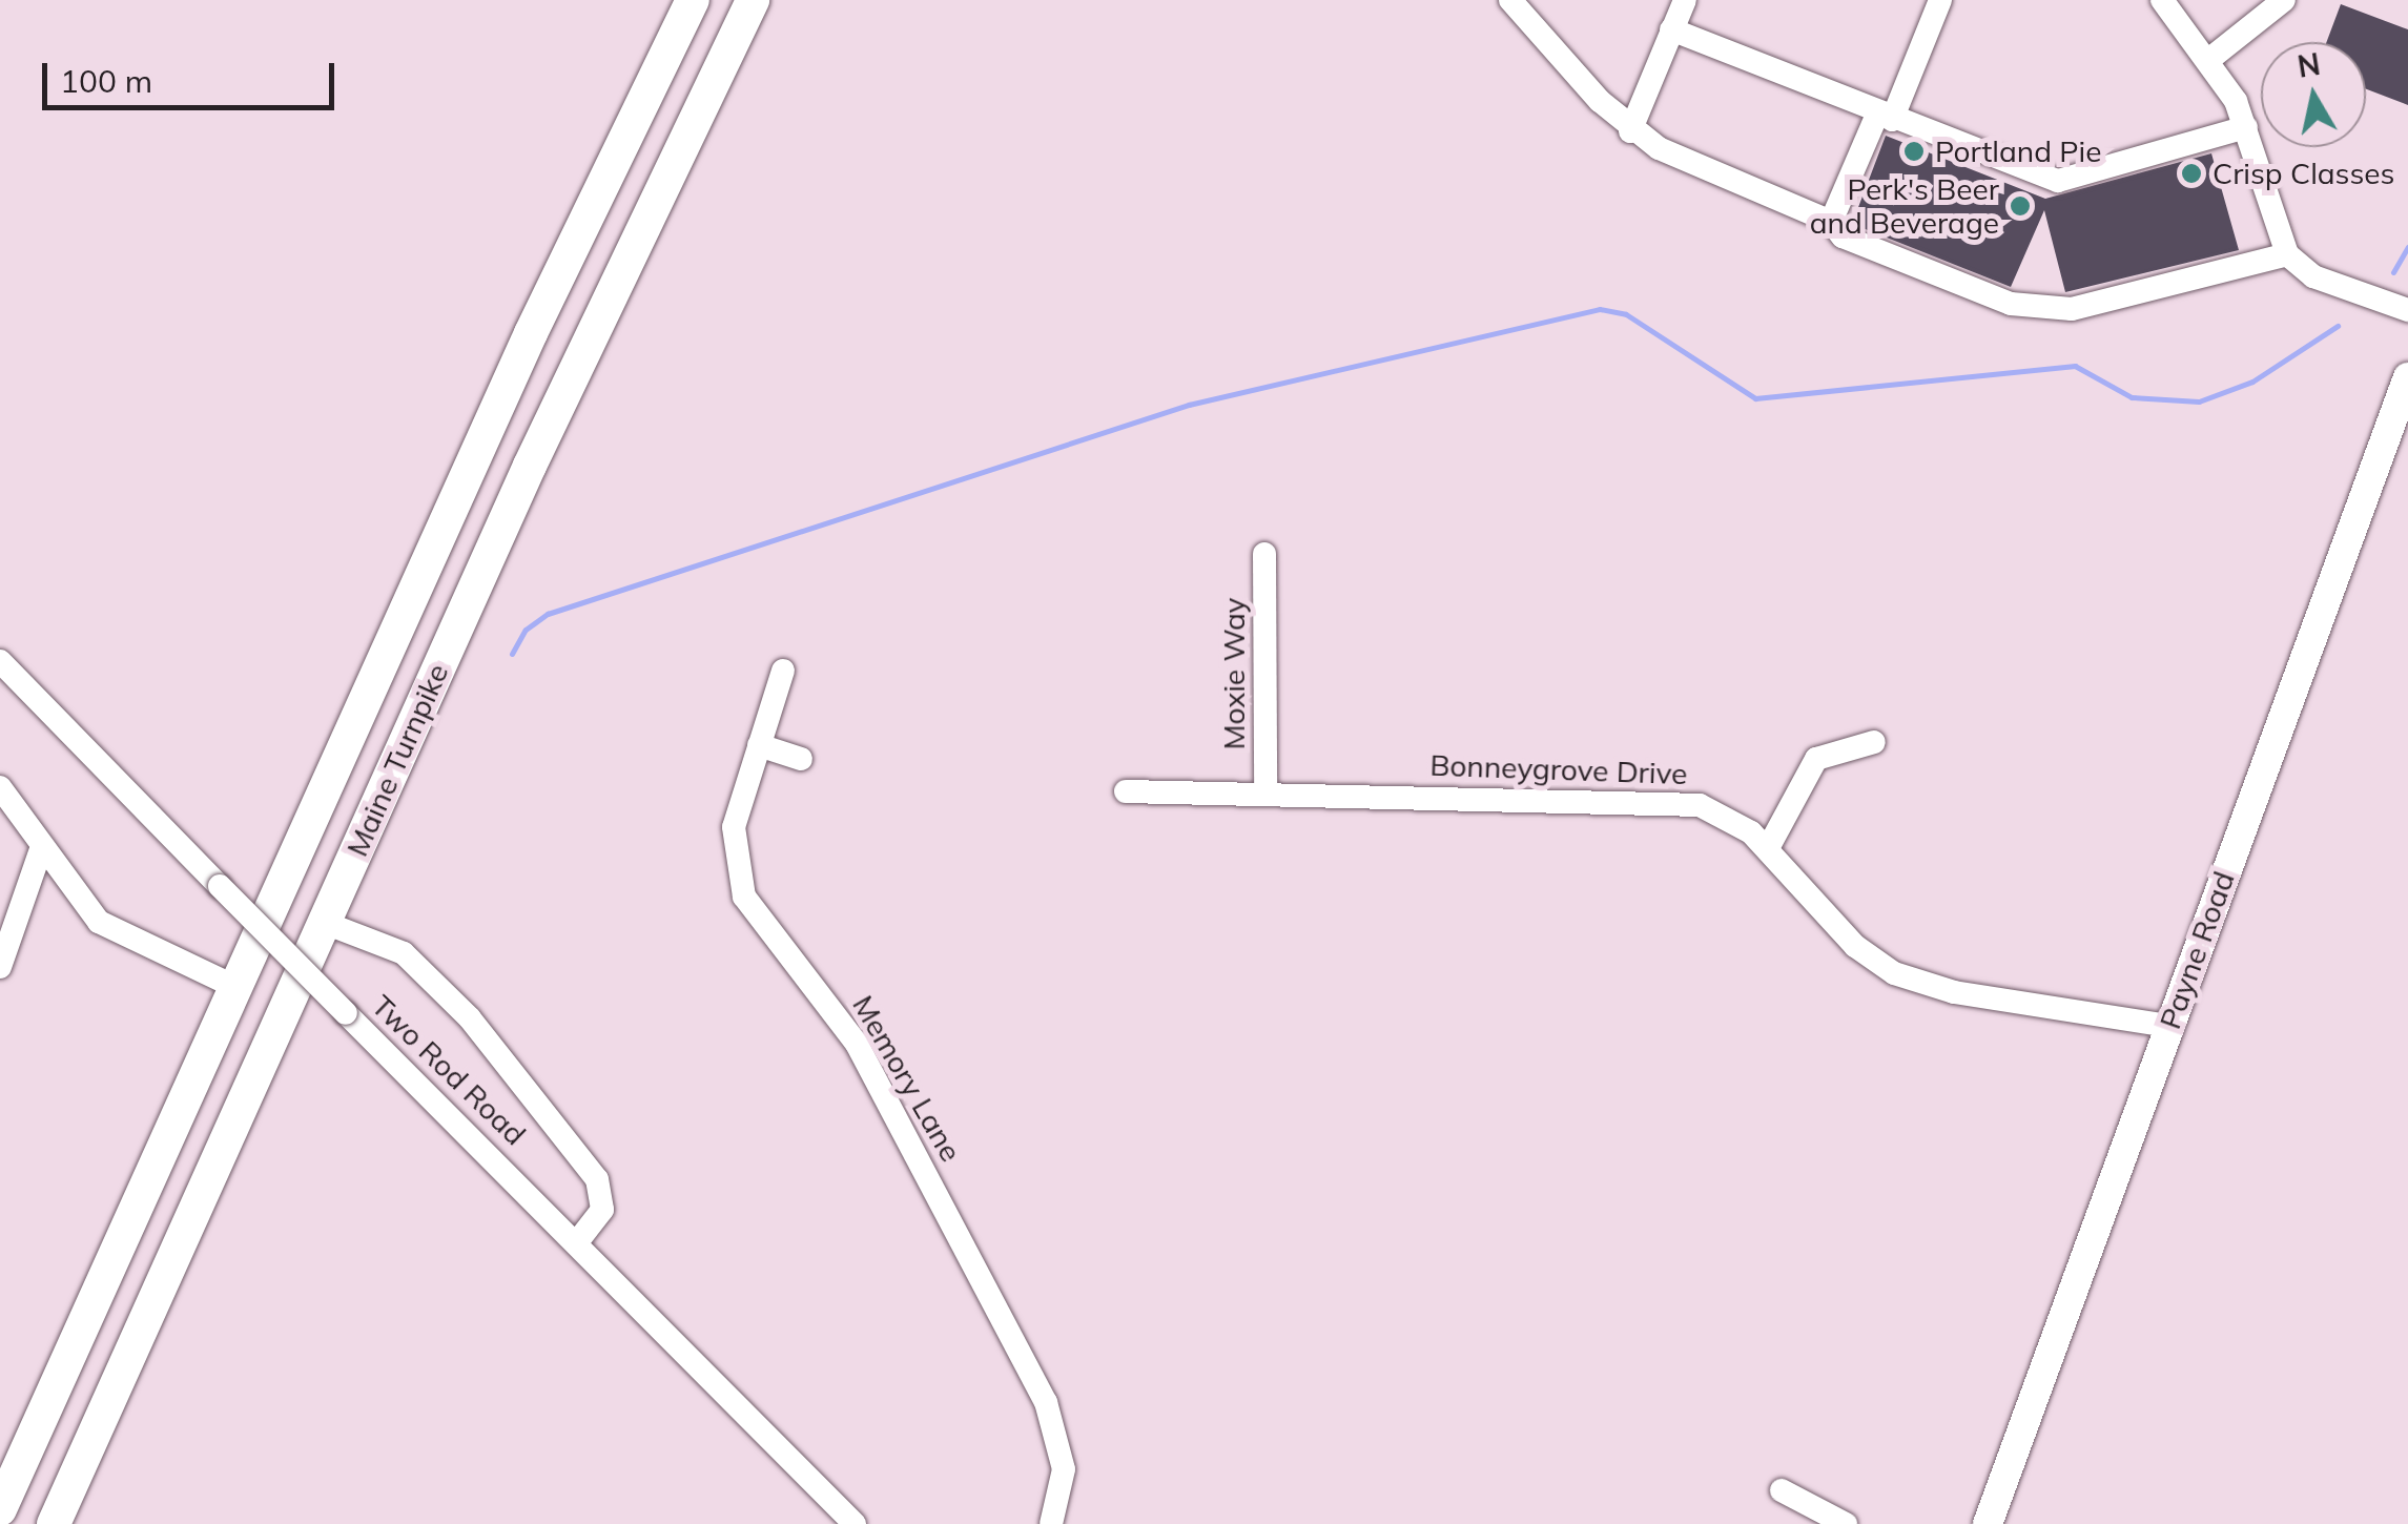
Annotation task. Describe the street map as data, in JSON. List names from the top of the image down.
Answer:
{
  "streets": {
    "highway": ["Maine Turnpike"],
    "main road": ["Payne Road"],
    "street": [
      "Moxie Way",
      "Bonneygrove Drive",
      "Two Rod Road",
      "Memory Lane"
    ]
  },
  "crossings": [
    ["Moxie Way", "Bonneygrove Drive"],
    ["Bonneygrove Drive", "Payne Road"]
  ],
  "places": ["Portland Pie", "Crisp Classes", "Perk's Beer and Beverage"],
  "scale_bar": "100 m",
  "north": "top"
}
